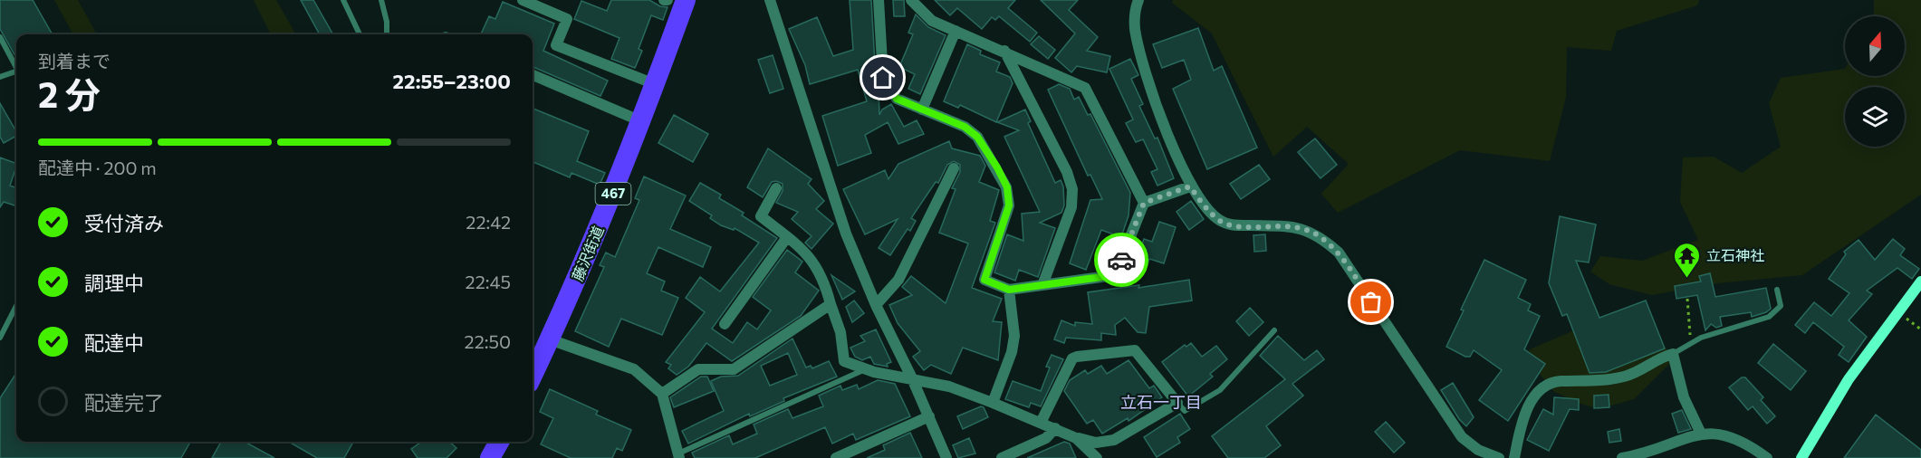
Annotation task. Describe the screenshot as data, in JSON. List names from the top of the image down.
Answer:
{
  "streets": {
    "highway": ["467", "藤沢街道"]
  },
  "districts": ["立石一丁目"],
  "places": {
    "temple": ["立石神社"]
  },
  "north": "top",
  "page": {
    "heading": ["2 分", "到着まで", "22:55–23:00"],
    "bar": "配達中 · 200 m",
    "list": [
      ["受付済み", "22:42"],
      ["調理中", "22:45"],
      ["配達中", "22:50"],
      "配達完了"
    ]
  }
}
